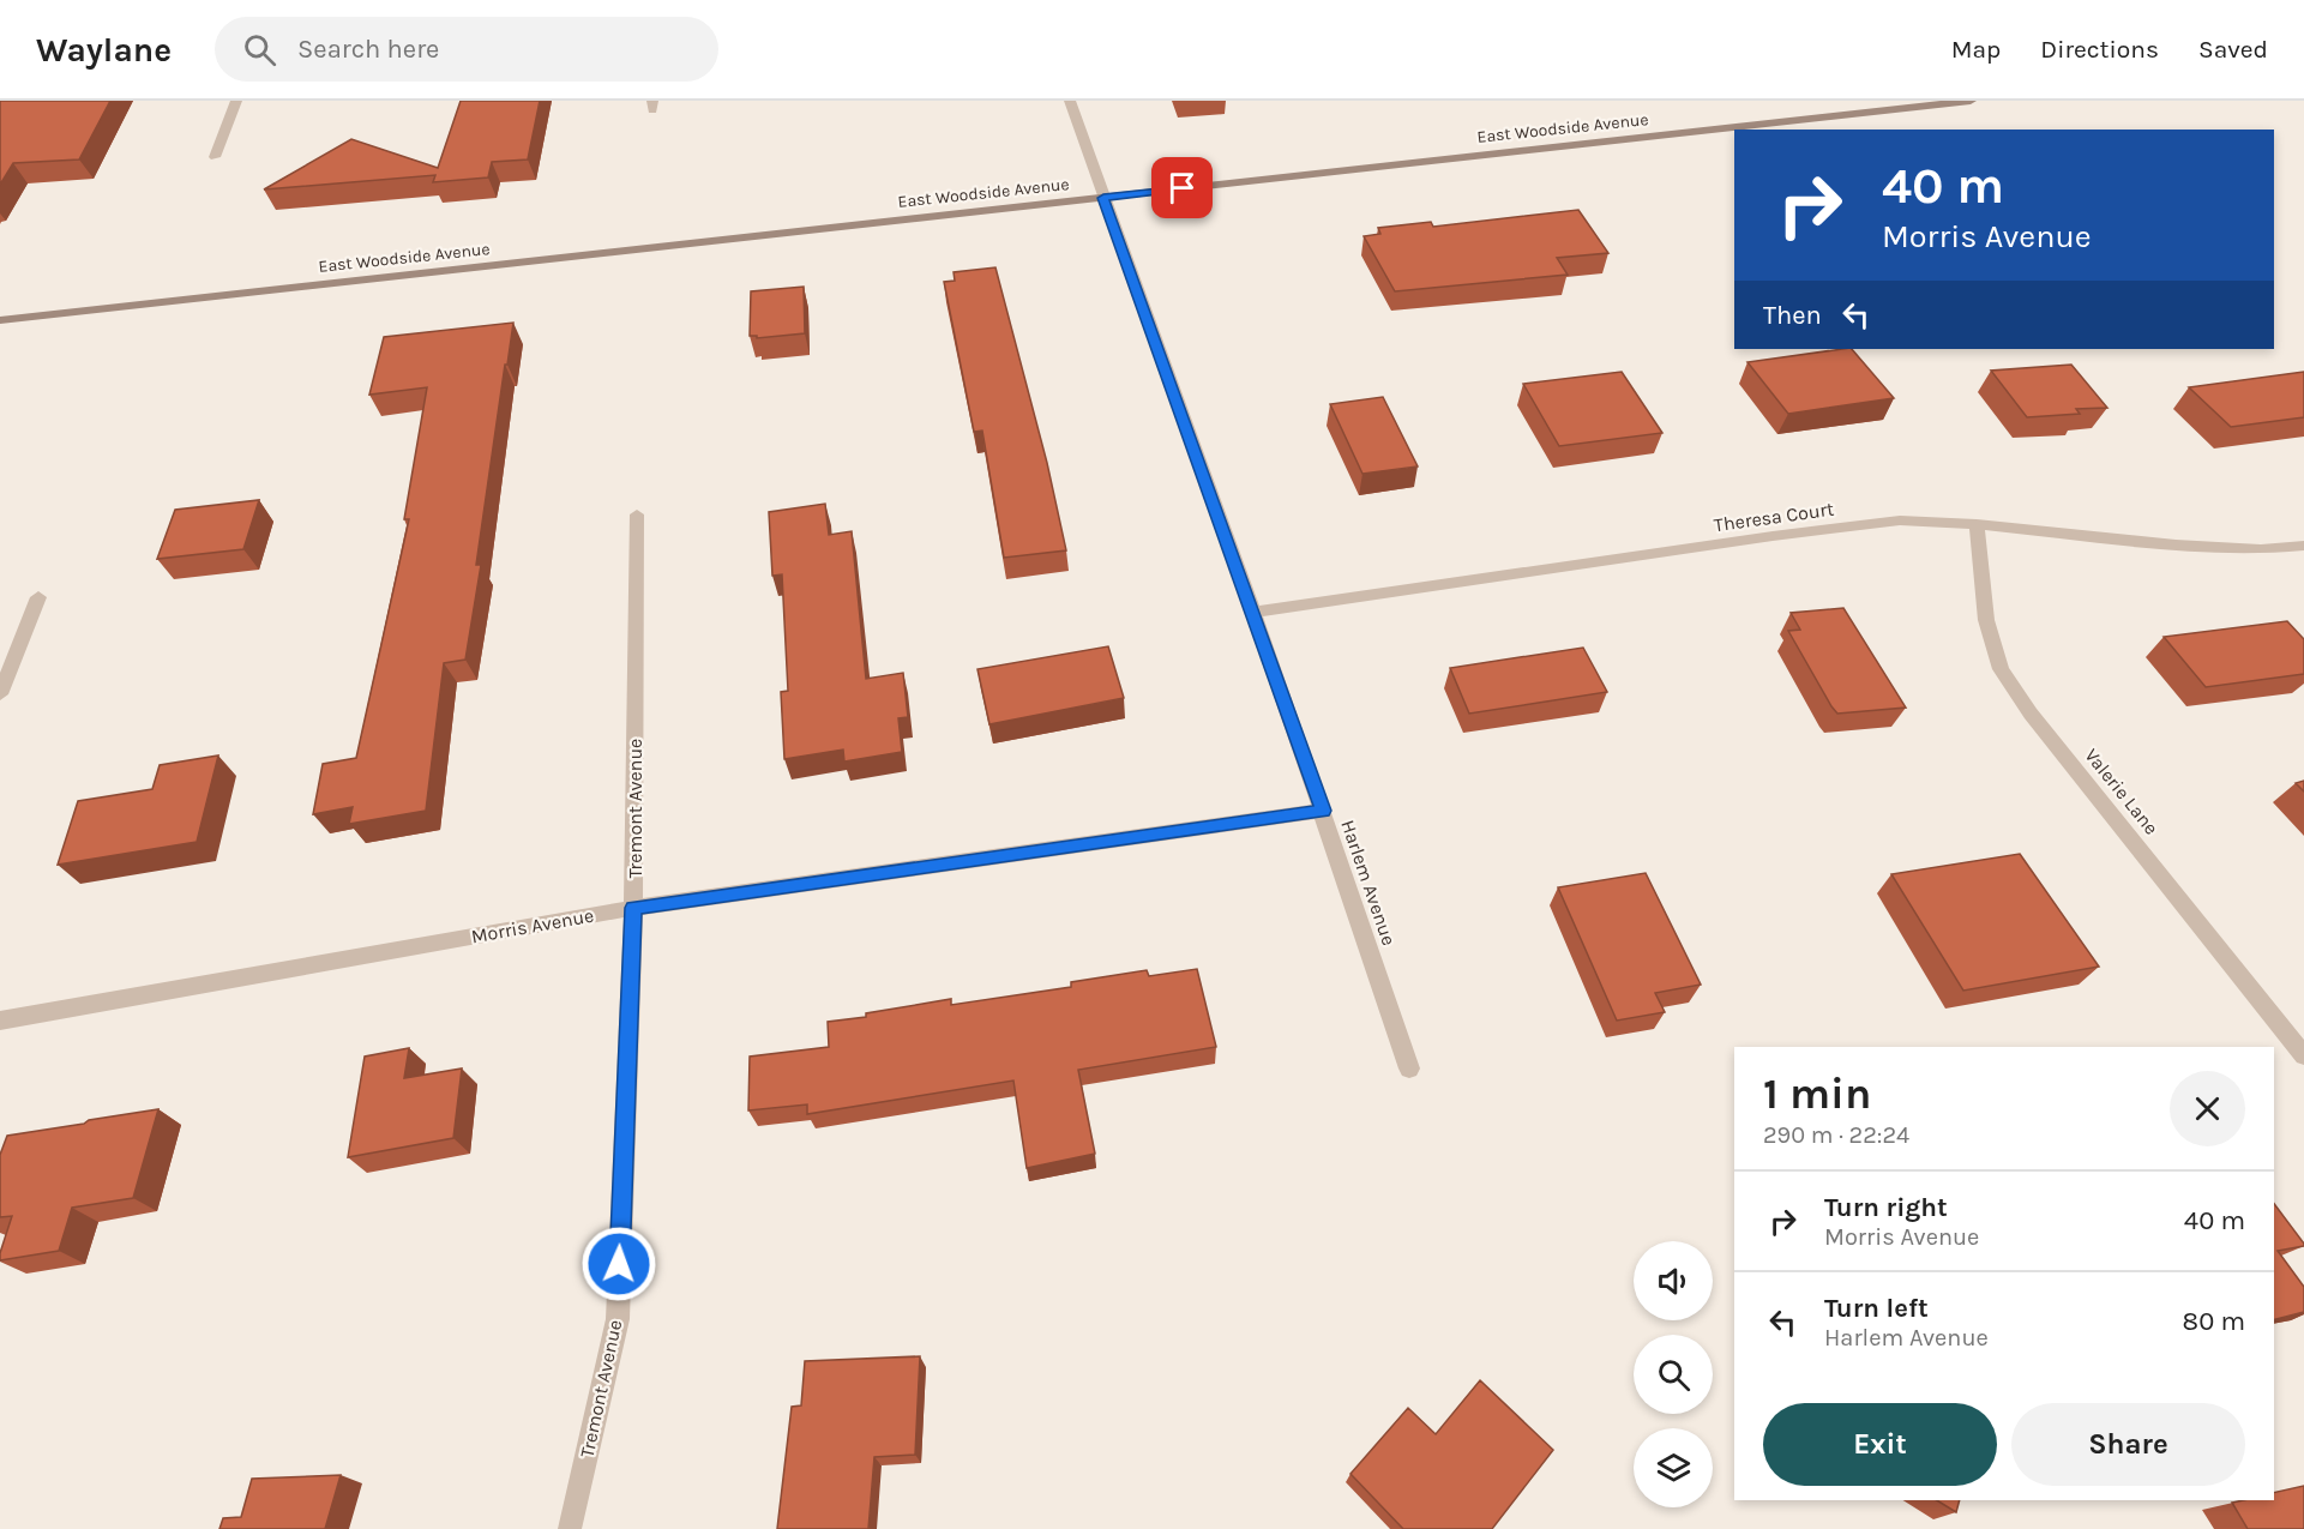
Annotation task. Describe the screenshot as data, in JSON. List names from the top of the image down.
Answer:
{
  "streets": {
    "main road": ["East Woodside Avenue"],
    "street": [
      "Theresa Court",
      "Valerie Lane",
      "Tremont Avenue",
      "Harlem Avenue",
      "Morris Avenue"
    ]
  },
  "crossings": [
    ["East Woodside Avenue", "Harlem Avenue"],
    ["Theresa Court", "Valerie Lane"],
    ["Theresa Court", "Harlem Avenue"],
    ["Tremont Avenue", "Morris Avenue"],
    ["Harlem Avenue", "Morris Avenue"]
  ],
  "page": {
    "header": "Waylane",
    "search": "Search here",
    "nav": ["Map", "Directions", "Saved"],
    "turn": ["40 m", "Morris Avenue"],
    "then": "Then",
    "heading": ["1 min", "290 m · 22:24"],
    "list": [
      {
        "name": "Turn right",
        "note": "Morris Avenue",
        "value": "40 m"
      },
      {
        "name": "Turn left",
        "note": "Harlem Avenue",
        "value": "80 m"
      }
    ],
    "buttons": ["Exit", "Share"]
  }
}
